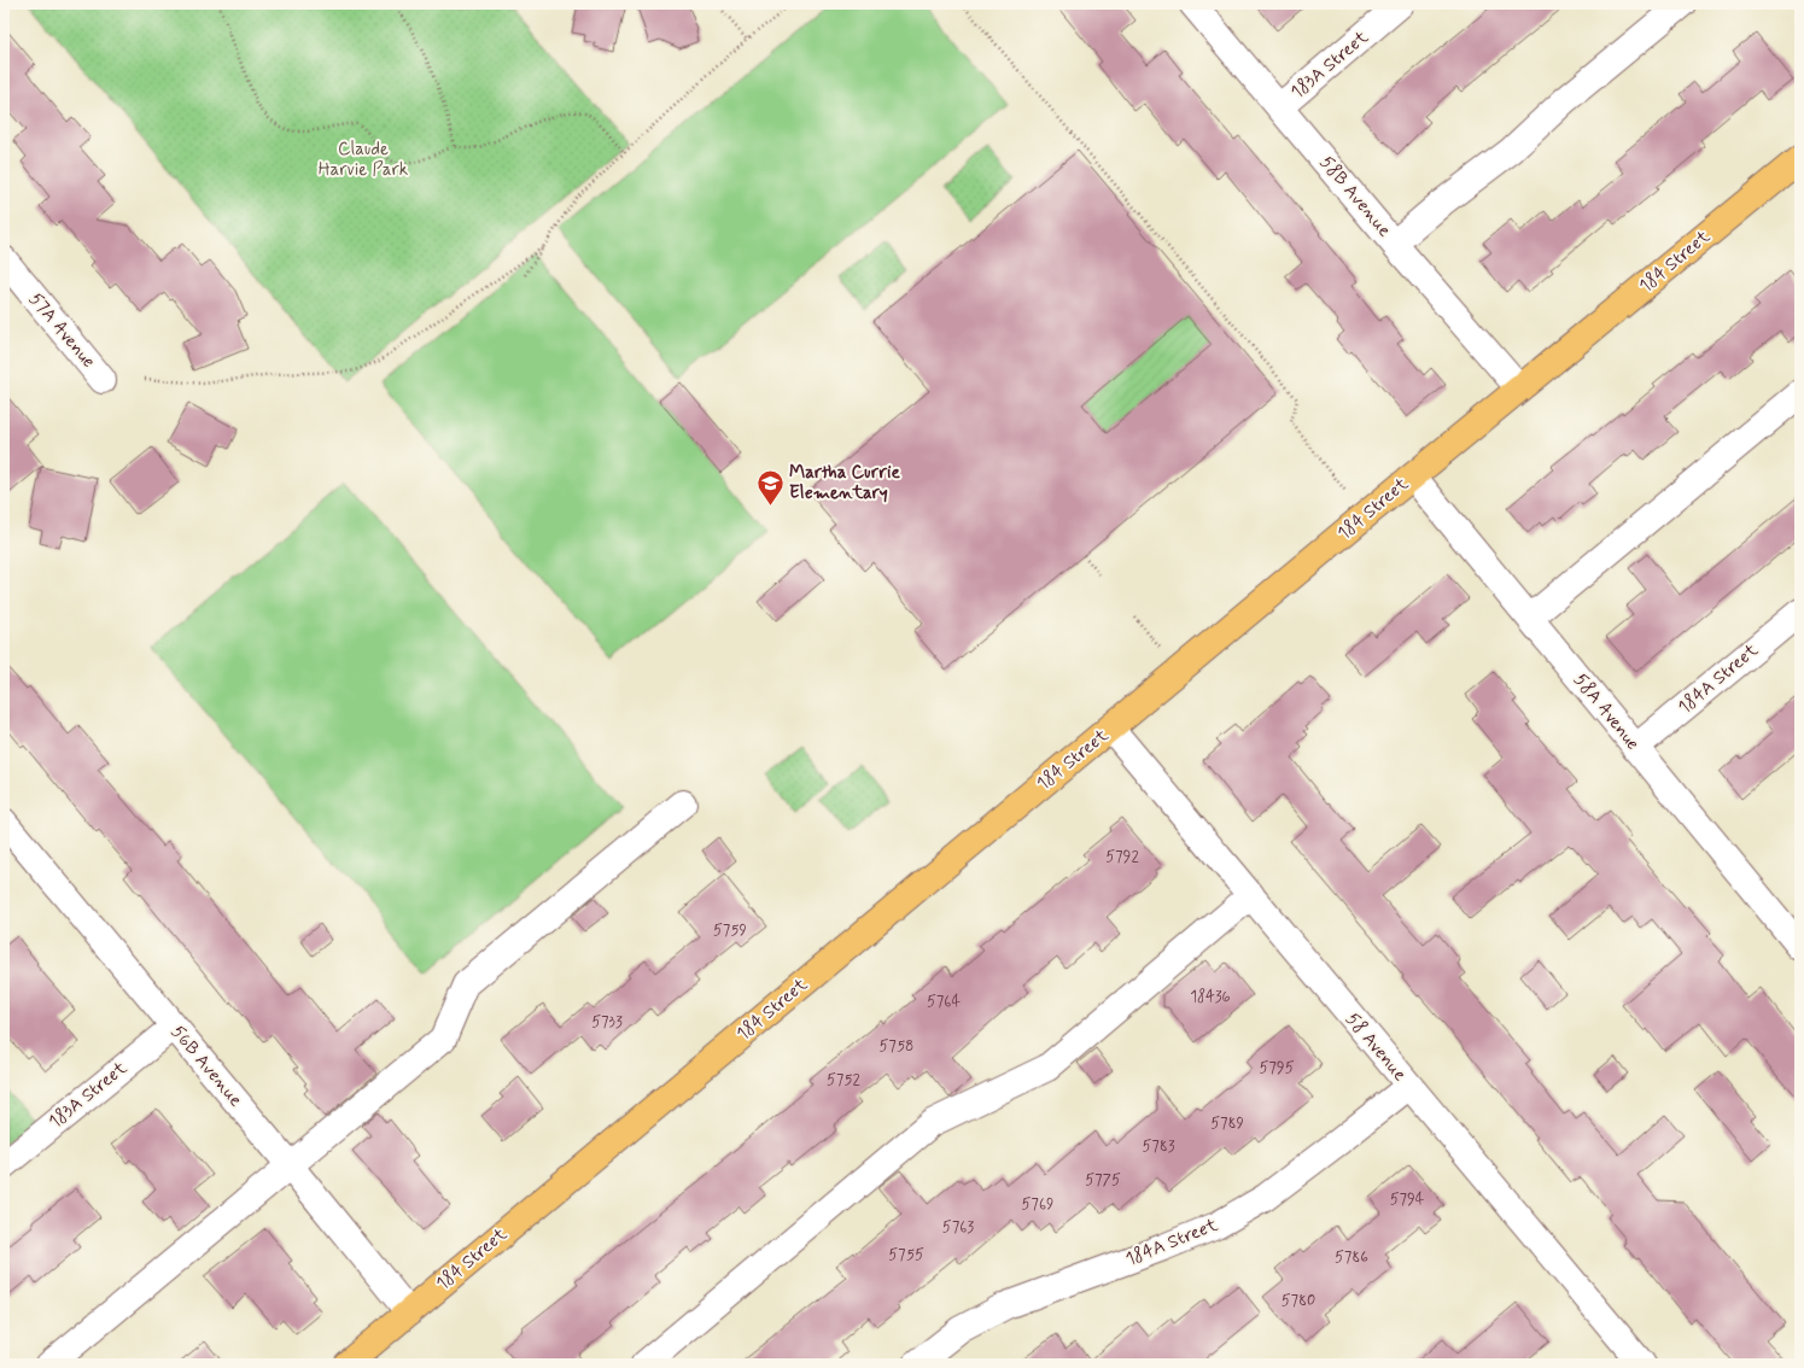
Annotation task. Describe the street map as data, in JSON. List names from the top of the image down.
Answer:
{
  "streets": {
    "main road": ["184 Street"],
    "street": [
      "183A Street",
      "58B Avenue",
      "57A Avenue",
      "184A Street",
      "58A Avenue",
      "58 Avenue",
      "56B Avenue"
    ]
  },
  "crossings": [
    ["183A Street", "58B Avenue"],
    ["183A Street", "56B Avenue"],
    ["58B Avenue", "184 Street"],
    ["184 Street", "58A Avenue"],
    ["184 Street", "58 Avenue"],
    ["184 Street", "56B Avenue"],
    ["184A Street", "58A Avenue"],
    ["184A Street", "58 Avenue"]
  ],
  "parks": ["Claude Harvie Park"],
  "places": {
    "school or university": ["Martha Currie Elementary"]
  },
  "house_numbers": [
    "5792",
    "5759",
    "18436",
    "5764",
    "5733",
    "5758",
    "5795",
    "5752",
    "5789",
    "5783",
    "5775",
    "5794",
    "5769",
    "5763",
    "5755",
    "5786",
    "5780"
  ]
}
